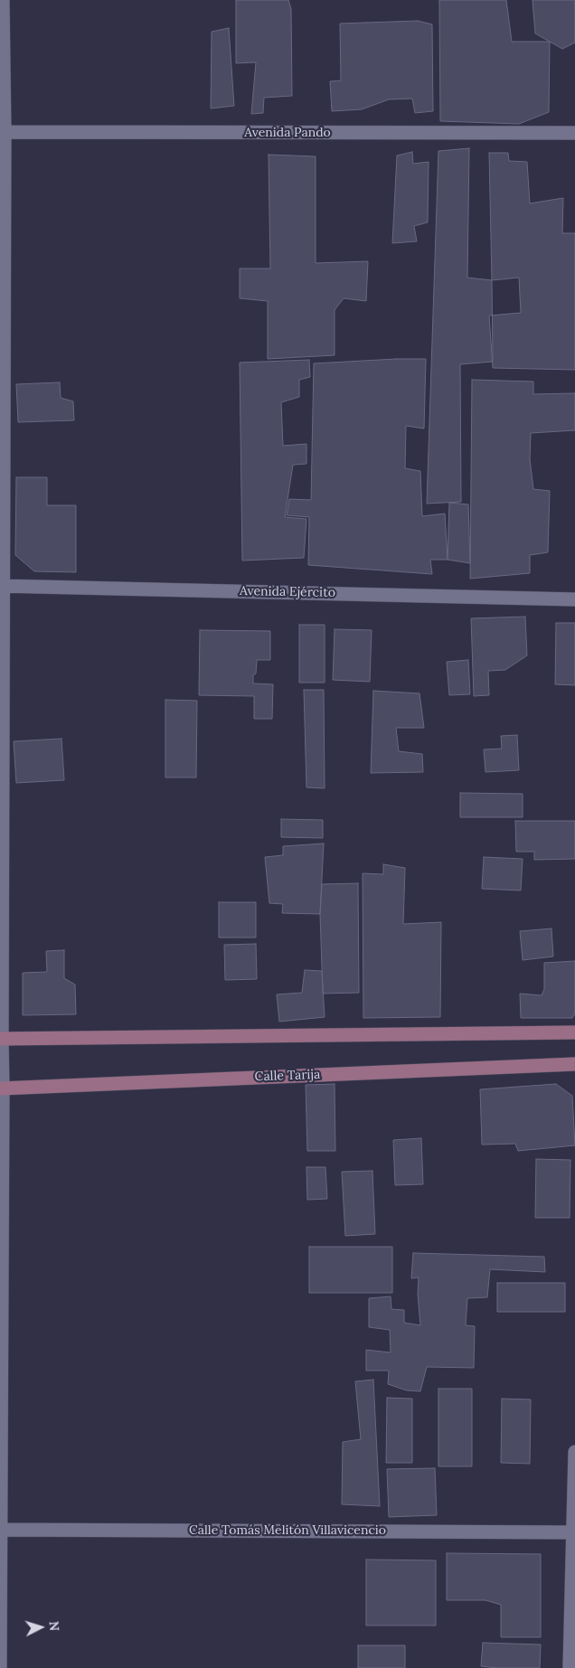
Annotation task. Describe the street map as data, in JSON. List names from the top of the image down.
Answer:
{
  "streets": {
    "street": [
      "Avenida Pando",
      "Avenida Ejército",
      "Calle Tarija",
      "Calle Tomás Melitón Villavicencio"
    ]
  },
  "north": "right"
}
